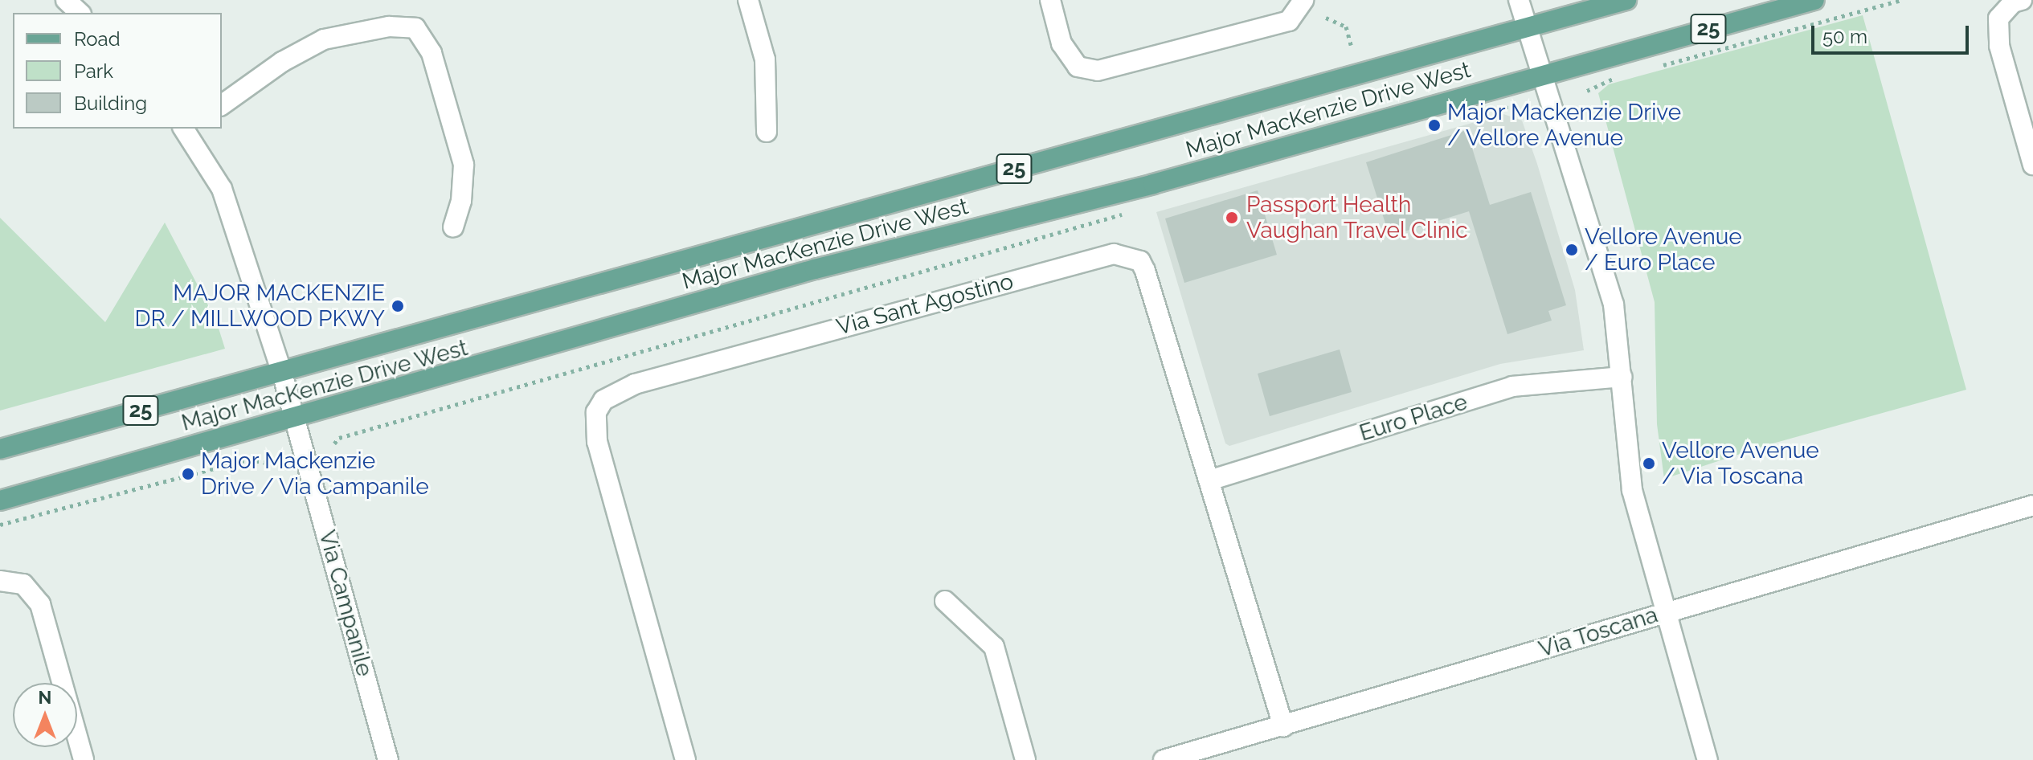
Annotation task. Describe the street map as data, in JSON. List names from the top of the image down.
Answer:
{
  "streets": {
    "main road": ["25", "Major MacKenzie Drive West"],
    "street": [
      "Via Sant Agostino",
      "Euro Place",
      "Via Campanile",
      "Via Toscana"
    ]
  },
  "crossings": [
    ["Major MacKenzie Drive West", "Via Campanile"],
    ["Via Sant Agostino", "Euro Place"],
    ["Via Sant Agostino", "Via Toscana"]
  ],
  "places": [
    "Major Mackenzie Drive / Vellore Avenue",
    "Passport Health Vaughan Travel Clinic",
    "Vellore Avenue / Euro Place",
    "MAJOR MACKENZIE DR / MILLWOOD PKWY",
    "Vellore Avenue / Via Toscana",
    "Major Mackenzie Drive / Via Campanile"
  ],
  "legend": ["Road", "Park", "Building"],
  "scale_bar": "50 m",
  "north": "top"
}
